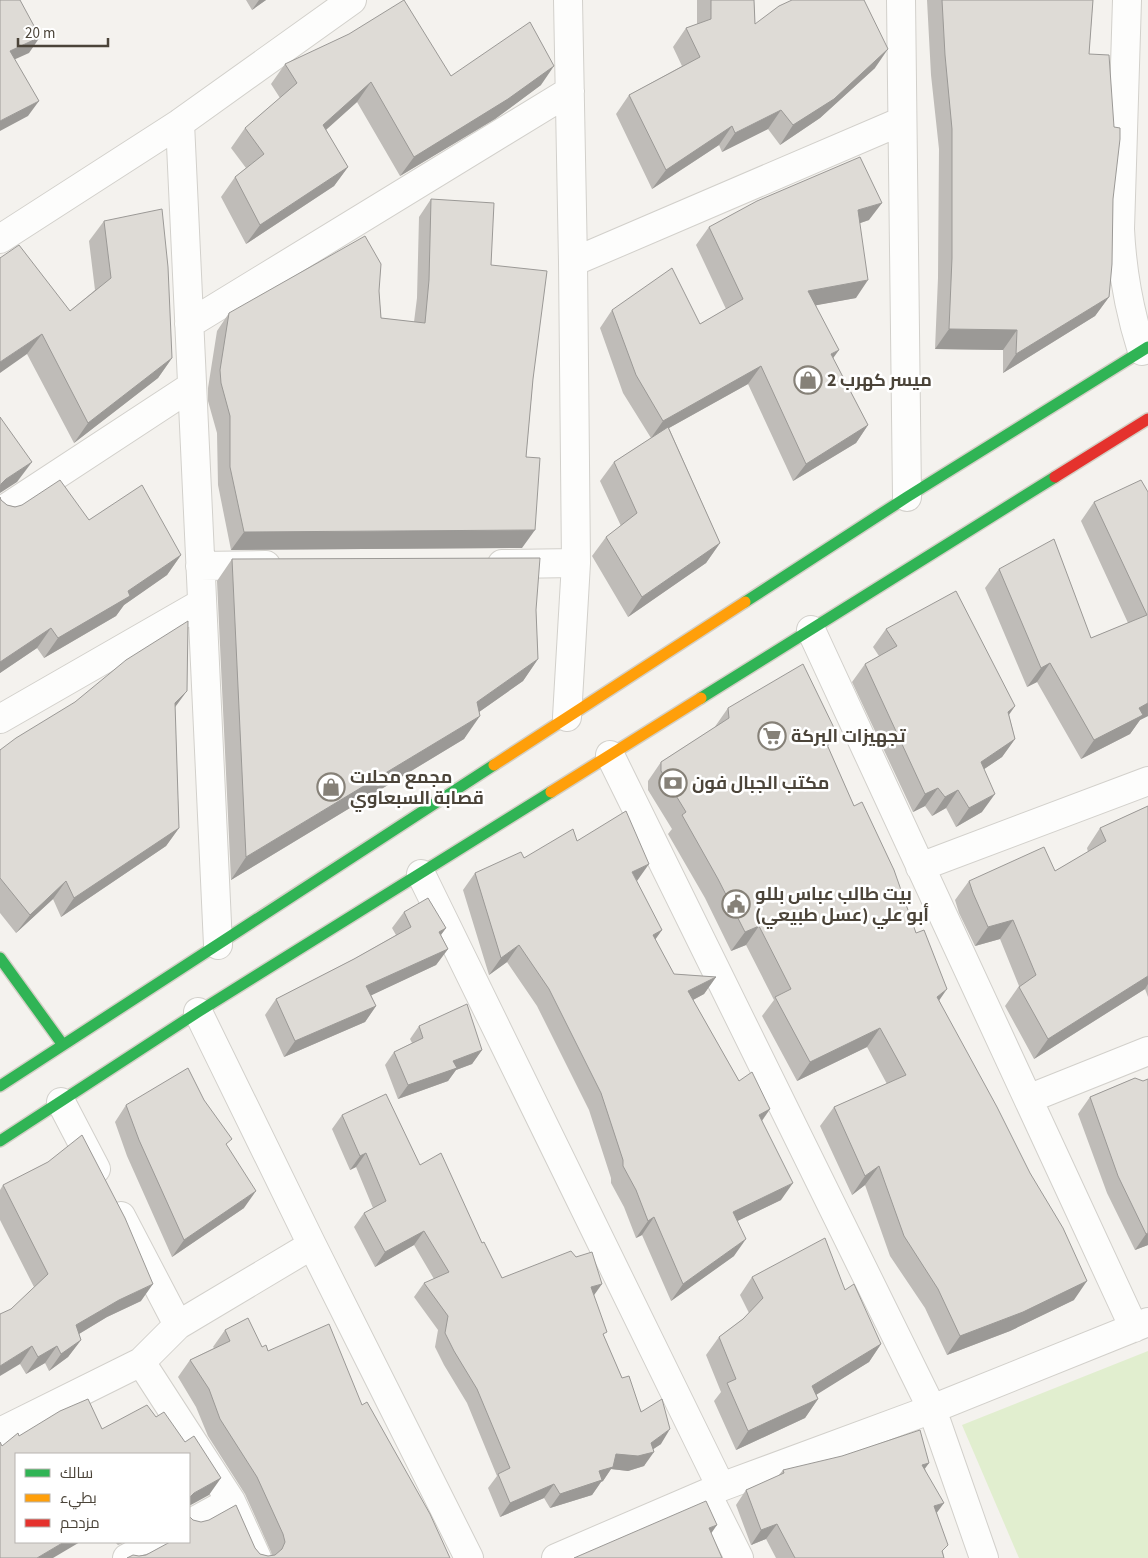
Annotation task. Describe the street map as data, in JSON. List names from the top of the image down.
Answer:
{
  "places": {
    "shop": ["ميسر كهرب 2", "مجمع محلات قصابة السبعاوي"],
    "supermarket": ["تجهيزات البركة"],
    "bank": ["مكتب الجبال فون"],
    "public building": ["بيت طالب عباس بللو أبو علي (عسل طبيعي)"]
  },
  "legend": ["سالك", "بطيء", "مزدحم"],
  "scale_bar": "20 m"
}
